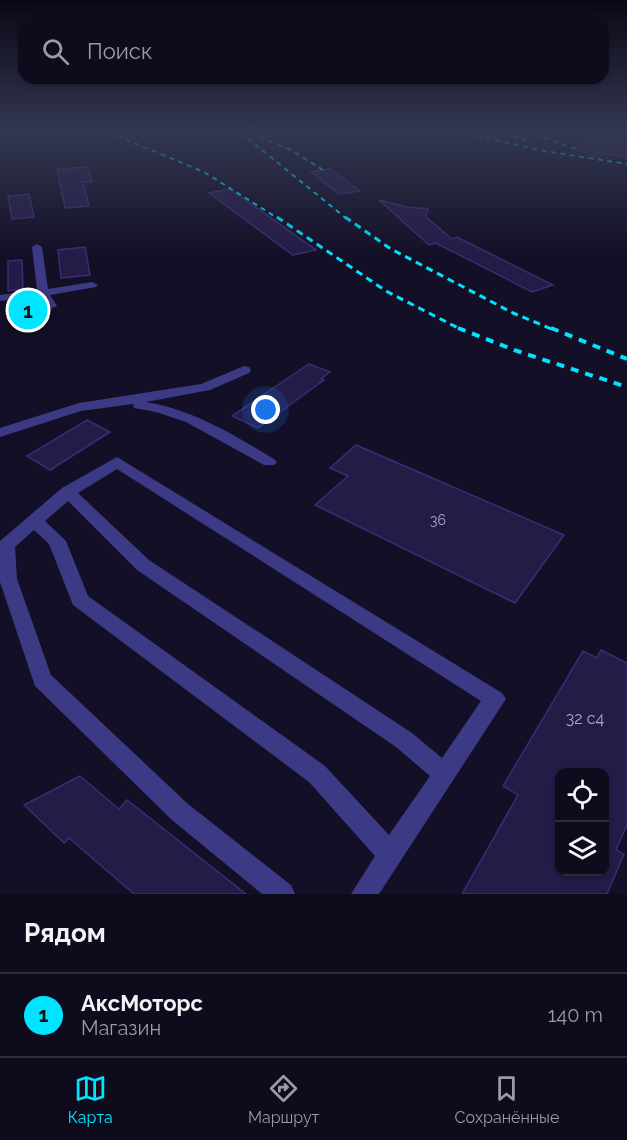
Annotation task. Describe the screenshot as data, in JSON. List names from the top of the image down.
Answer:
{
  "house_numbers": ["36", "32 с4"],
  "page": {
    "search": "Поиск",
    "pins": "1",
    "heading": "Рядом",
    "list": [
      {
        "mark": "1",
        "name": "АксМоторс",
        "note": "Магазин",
        "value": "140 m"
      }
    ],
    "nav": ["Карта", "Маршрут", "Сохранённые"]
  }
}
